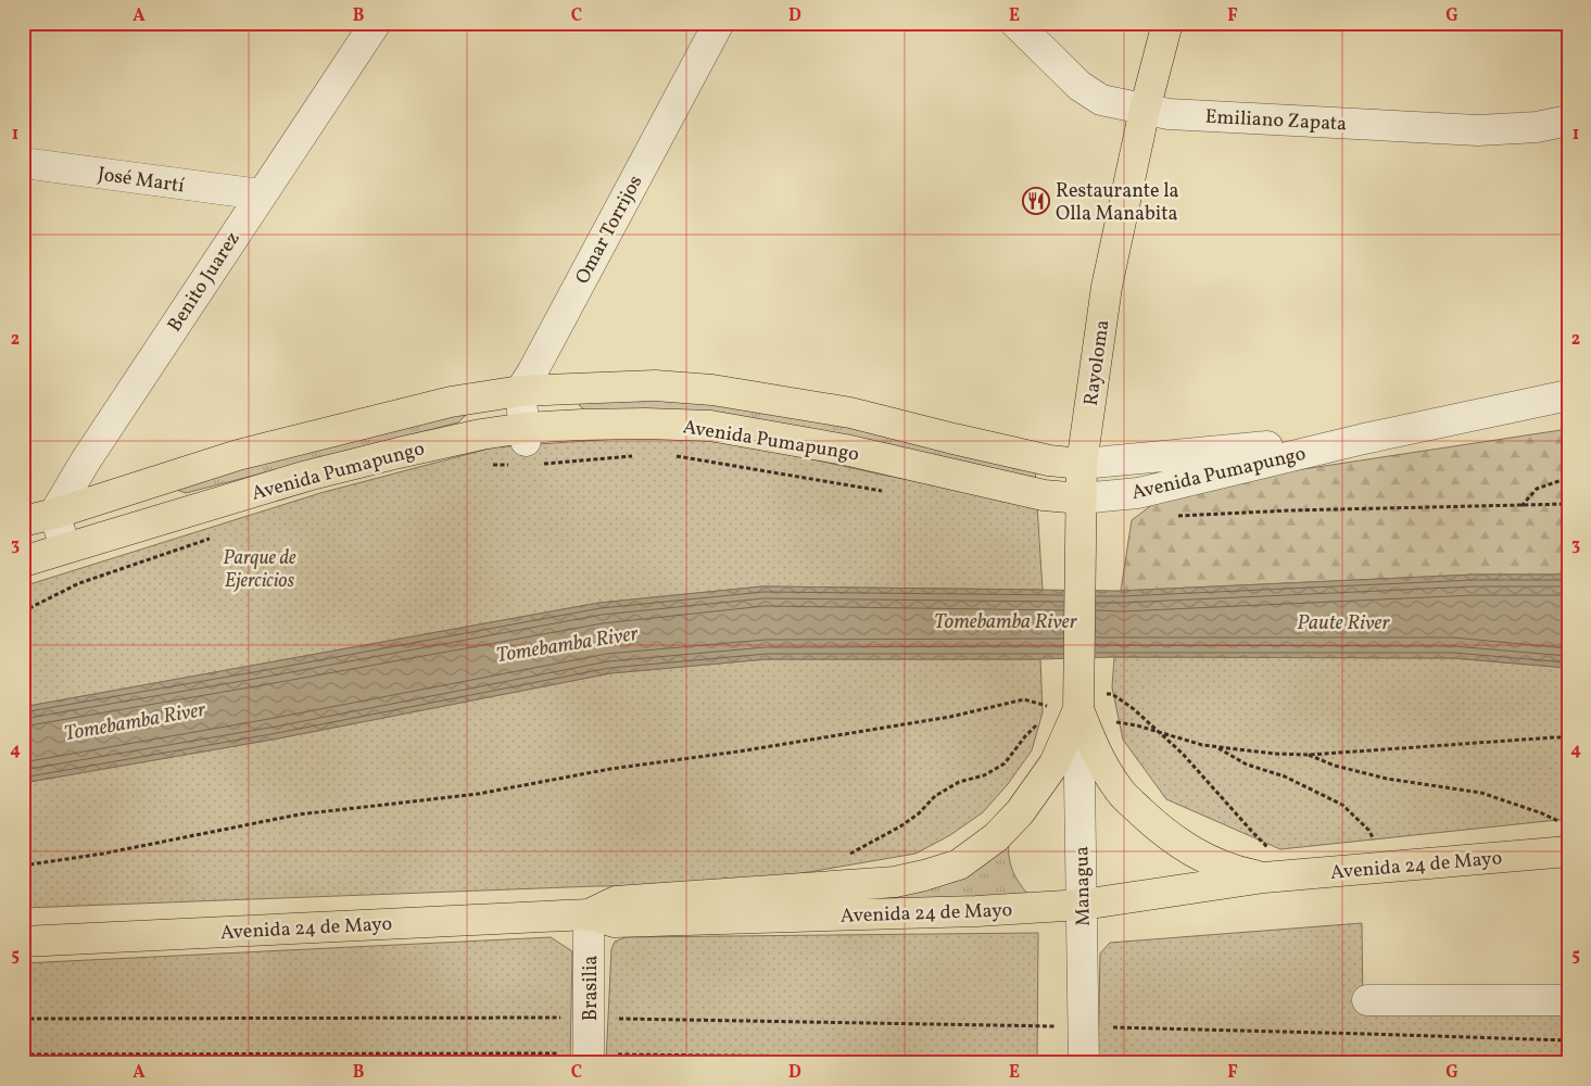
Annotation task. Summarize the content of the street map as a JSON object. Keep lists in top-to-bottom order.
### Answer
{
  "streets": {
    "main road": ["Rayoloma", "Avenida Pumapungo", "Avenida 24 de Mayo"],
    "street": [
      "Emiliano Zapata",
      "José Martí",
      "Omar Torrijos",
      "Benito Juarez",
      "Managua",
      "Brasilia"
    ]
  },
  "crossings": [
    ["Emiliano Zapata", "Rayoloma"],
    ["José Martí", "Benito Juarez"],
    ["Omar Torrijos", "Avenida Pumapungo"],
    ["Benito Juarez", "Avenida Pumapungo"],
    ["Rayoloma", "Avenida Pumapungo"],
    ["Rayoloma", "Avenida 24 de Mayo"],
    ["Rayoloma", "Managua"],
    ["Avenida 24 de Mayo", "Managua"],
    ["Avenida 24 de Mayo", "Brasilia"]
  ],
  "water": ["Tomebamba River", "Paute River"],
  "parks": ["Parque de Ejercicios"],
  "places": {
    "restaurant": ["Restaurante la Olla Manabita"]
  },
  "grid": {
    "columns": [
      "A",
      "B",
      "C",
      "D",
      "E",
      "F",
      "G"
    ],
    "rows": [
      "1",
      "2",
      "3",
      "4",
      "5"
    ]
  }
}
